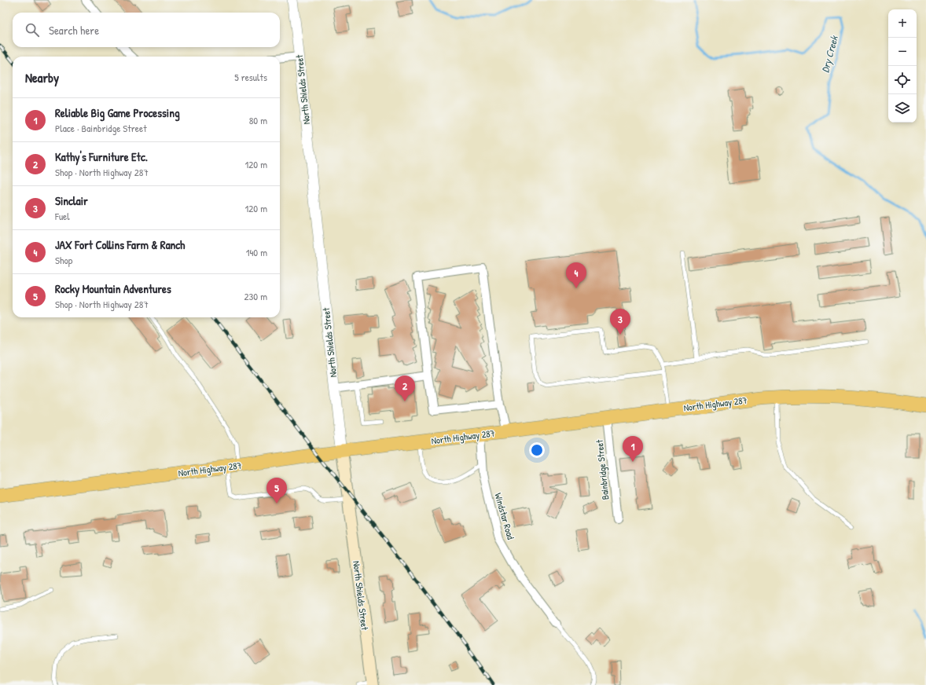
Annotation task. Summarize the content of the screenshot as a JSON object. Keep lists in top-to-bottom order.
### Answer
{
  "streets": {
    "highway": ["North Highway 287"],
    "main road": ["North Shields Street"],
    "street": ["Bainbridge Street", "Windstar Road"]
  },
  "crossings": [
    ["North Shields Street", "North Highway 287"],
    ["North Highway 287", "Bainbridge Street"],
    ["North Highway 287", "Windstar Road"]
  ],
  "water": ["Dry Creek"],
  "page": {
    "map_buttons": ["+", "−"],
    "search": "Search here",
    "heading": ["Nearby", "5 results"],
    "list": [
      {
        "mark": "1",
        "name": "Reliable Big Game Processing",
        "note": "Place · Bainbridge Street",
        "value": "80 m"
      },
      {
        "mark": "2",
        "name": "Kathy's Furniture Etc.",
        "note": "Shop · North Highway 287",
        "value": "120 m"
      },
      {
        "mark": "3",
        "name": "Sinclair",
        "note": "Fuel",
        "value": "120 m"
      },
      {
        "mark": "4",
        "name": "JAX Fort Collins Farm & Ranch",
        "note": "Shop",
        "value": "140 m"
      },
      {
        "mark": "5",
        "name": "Rocky Mountain Adventures",
        "note": "Shop · North Highway 287",
        "value": "230 m"
      }
    ],
    "pins": [
      "4",
      "3",
      "2",
      "1",
      "5"
    ]
  }
}
